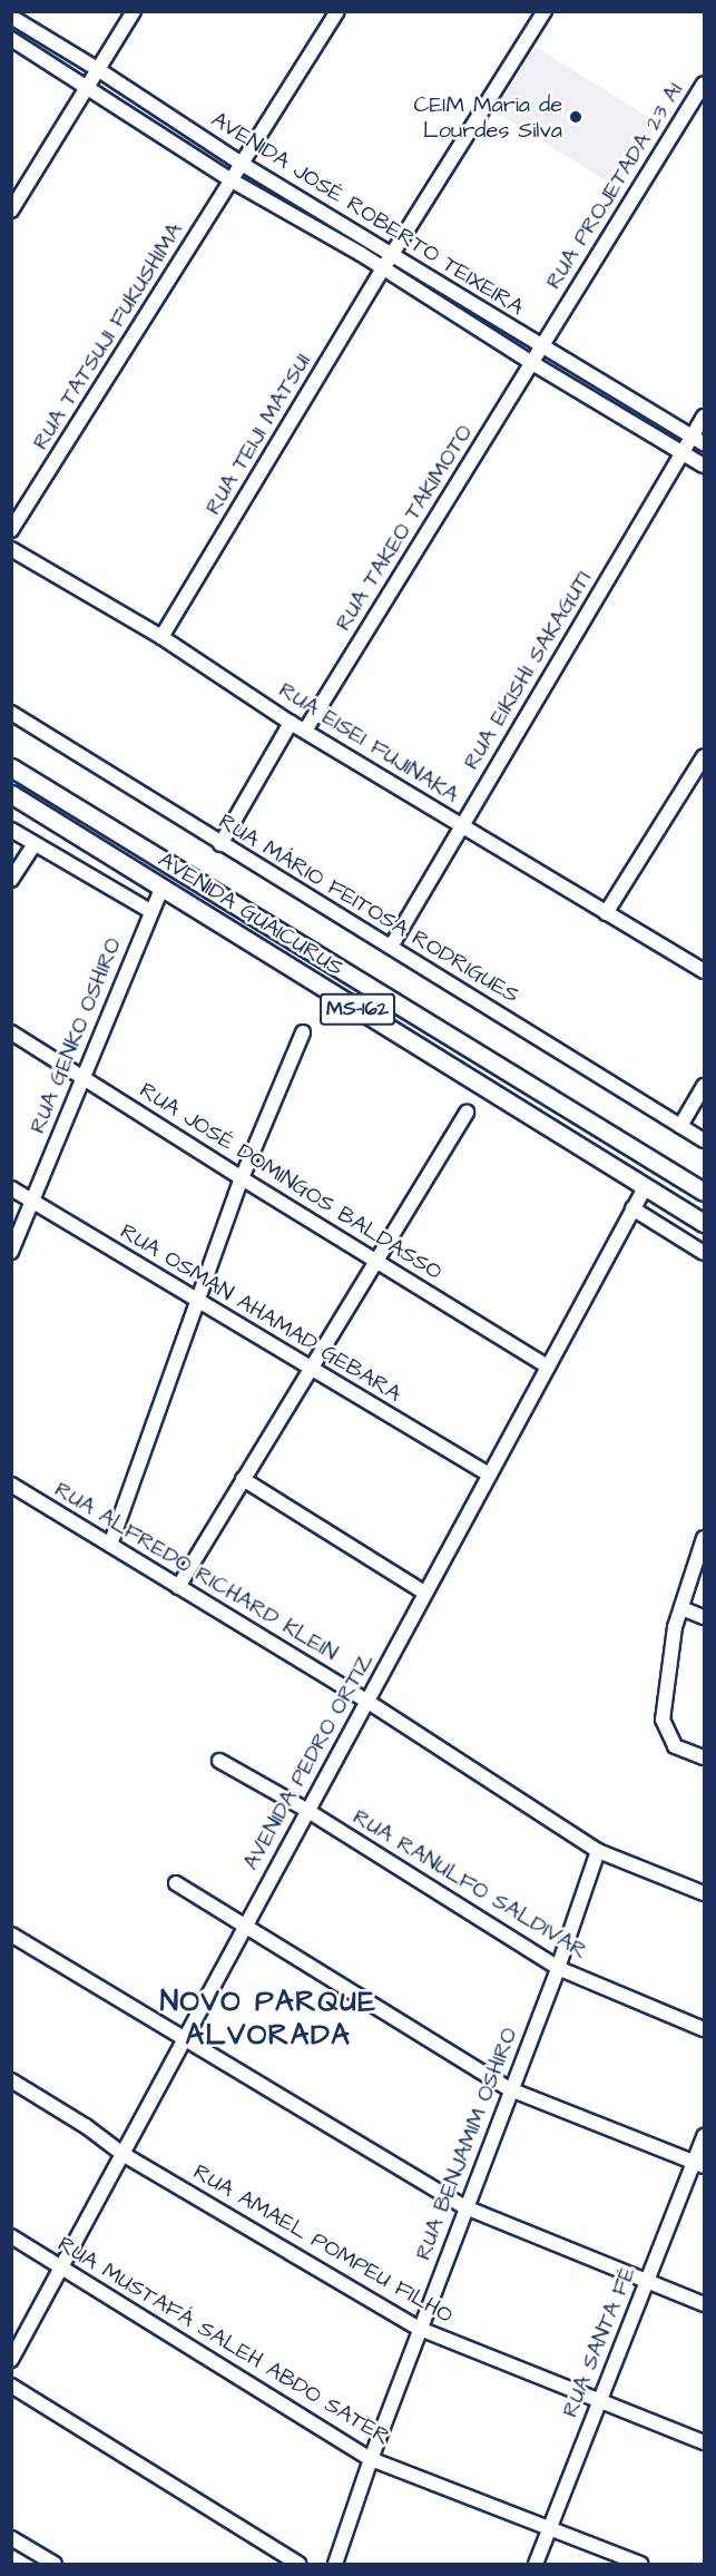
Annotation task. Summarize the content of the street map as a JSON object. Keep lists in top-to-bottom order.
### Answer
{
  "streets": {
    "main road": ["AVENIDA GUAICURUS", "MS-162"],
    "street": [
      "RUA PROJETADA 23 AI",
      "AVENIDA JOSÉ ROBERTO TEIXEIRA",
      "RUA TATSUJI FUKUSHIMA",
      "RUA TEIJI MATSUI",
      "RUA TAKEO TAKIMOTO",
      "RUA EIKISHI SAKAGUTI",
      "RUA EISEI FUJINAKA",
      "RUA MÁRIO FEITOSA RODRIGUES",
      "RUA GENKO OSHIRO",
      "RUA JOSÉ DOMINGOS BALDASSO",
      "RUA OSMAN AHAMAD GEBARA",
      "RUA ALFREDO RICHARD KLEIN",
      "AVENIDA PEDRO ORTIZ",
      "RUA RANULFO SALDIVAR",
      "RUA BENJAMIM OSHIRO",
      "RUA AMAEL POMPEU FILHO",
      "RUA MUSTAFÁ SALEH ABDO SATER",
      "RUA SANTA FÉ"
    ]
  },
  "crossings": [
    ["RUA PROJETADA 23 AI", "AVENIDA JOSÉ ROBERTO TEIXEIRA"],
    ["RUA PROJETADA 23 AI", "RUA TAKEO TAKIMOTO"],
    ["AVENIDA JOSÉ ROBERTO TEIXEIRA", "RUA TATSUJI FUKUSHIMA"],
    ["AVENIDA JOSÉ ROBERTO TEIXEIRA", "RUA TEIJI MATSUI"],
    ["AVENIDA JOSÉ ROBERTO TEIXEIRA", "RUA TAKEO TAKIMOTO"],
    ["AVENIDA JOSÉ ROBERTO TEIXEIRA", "RUA EIKISHI SAKAGUTI"],
    ["RUA TEIJI MATSUI", "RUA EISEI FUJINAKA"],
    ["RUA TAKEO TAKIMOTO", "RUA EISEI FUJINAKA"],
    ["RUA EIKISHI SAKAGUTI", "RUA EISEI FUJINAKA"],
    ["RUA EIKISHI SAKAGUTI", "RUA MÁRIO FEITOSA RODRIGUES"],
    ["AVENIDA GUAICURUS", "RUA GENKO OSHIRO"],
    ["AVENIDA GUAICURUS", "AVENIDA PEDRO ORTIZ"],
    ["RUA GENKO OSHIRO", "RUA JOSÉ DOMINGOS BALDASSO"],
    ["RUA GENKO OSHIRO", "RUA OSMAN AHAMAD GEBARA"],
    ["RUA JOSÉ DOMINGOS BALDASSO", "AVENIDA PEDRO ORTIZ"],
    ["RUA OSMAN AHAMAD GEBARA", "AVENIDA PEDRO ORTIZ"],
    ["RUA ALFREDO RICHARD KLEIN", "AVENIDA PEDRO ORTIZ"],
    ["RUA ALFREDO RICHARD KLEIN", "RUA BENJAMIM OSHIRO"],
    ["AVENIDA PEDRO ORTIZ", "RUA RANULFO SALDIVAR"],
    ["AVENIDA PEDRO ORTIZ", "RUA AMAEL POMPEU FILHO"],
    ["AVENIDA PEDRO ORTIZ", "RUA MUSTAFÁ SALEH ABDO SATER"],
    ["RUA RANULFO SALDIVAR", "RUA BENJAMIM OSHIRO"],
    ["RUA BENJAMIM OSHIRO", "RUA AMAEL POMPEU FILHO"],
    ["RUA BENJAMIM OSHIRO", "RUA MUSTAFÁ SALEH ABDO SATER"],
    ["RUA AMAEL POMPEU FILHO", "RUA SANTA FÉ"],
    ["RUA MUSTAFÁ SALEH ABDO SATER", "RUA SANTA FÉ"]
  ],
  "districts": ["NOVO PARQUE ALVORADA"],
  "places": ["CEIM Maria de Lourdes Silva"]
}
